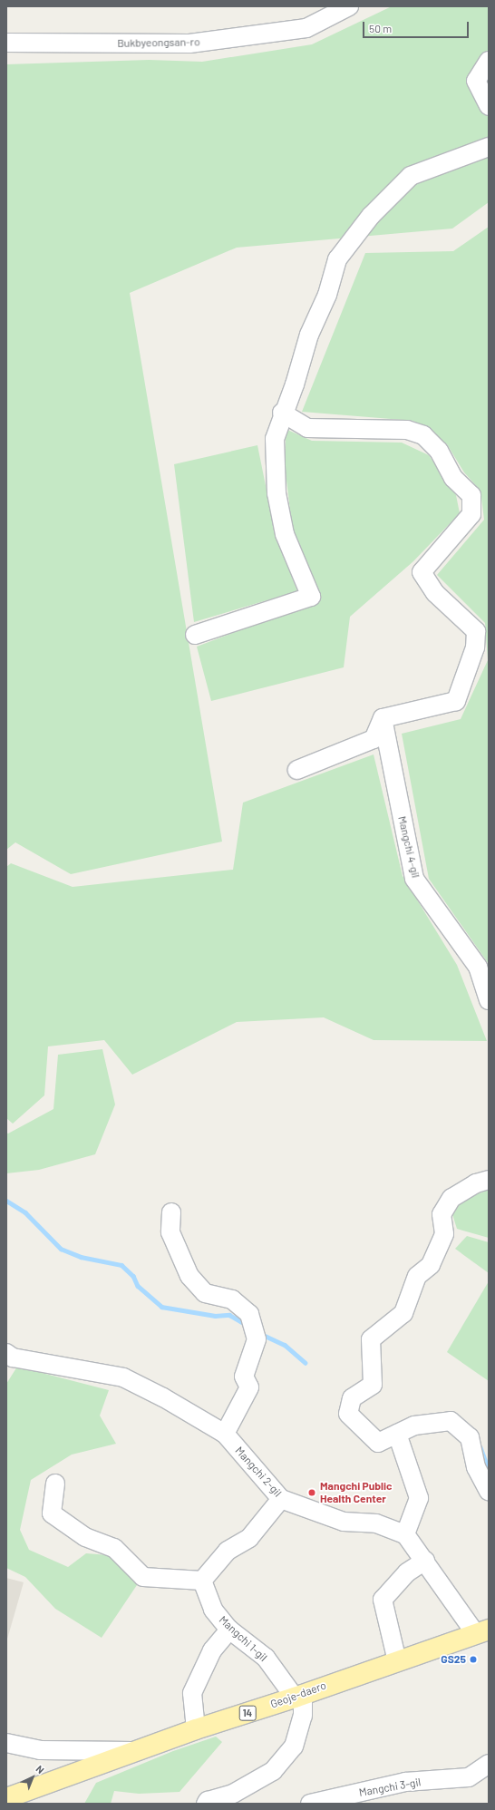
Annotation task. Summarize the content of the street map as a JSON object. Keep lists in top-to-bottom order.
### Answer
{
  "streets": {
    "main road": ["Geoje-daero", "14"],
    "street": [
      "Bukbyeongsan-ro",
      "Mangchi 4-gil",
      "Mangchi 2-gil",
      "Mangchi 1-gil",
      "Mangchi 3-gil"
    ]
  },
  "crossings": [
    ["Mangchi 1-gil", "Geoje-daero"]
  ],
  "places": ["Mangchi Public Health Center", "GS25"],
  "scale_bar": "50 m",
  "north": "top right"
}
